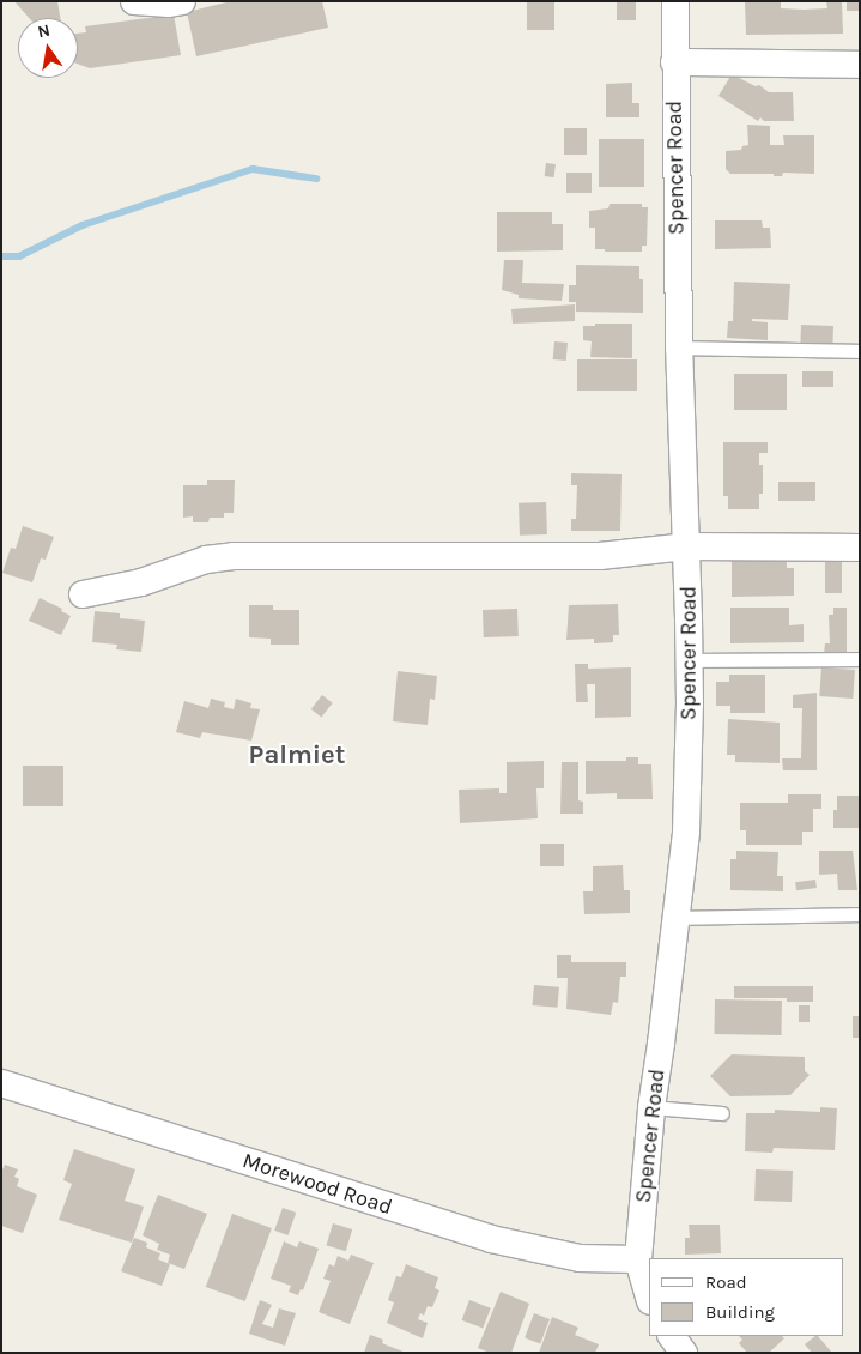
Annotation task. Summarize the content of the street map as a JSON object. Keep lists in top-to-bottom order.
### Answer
{
  "streets": {
    "street": ["Spencer Road", "Morewood Road"]
  },
  "crossings": [
    ["Spencer Road", "Morewood Road"]
  ],
  "districts": ["Palmiet"],
  "legend": ["Road", "Building"],
  "north": "top"
}
